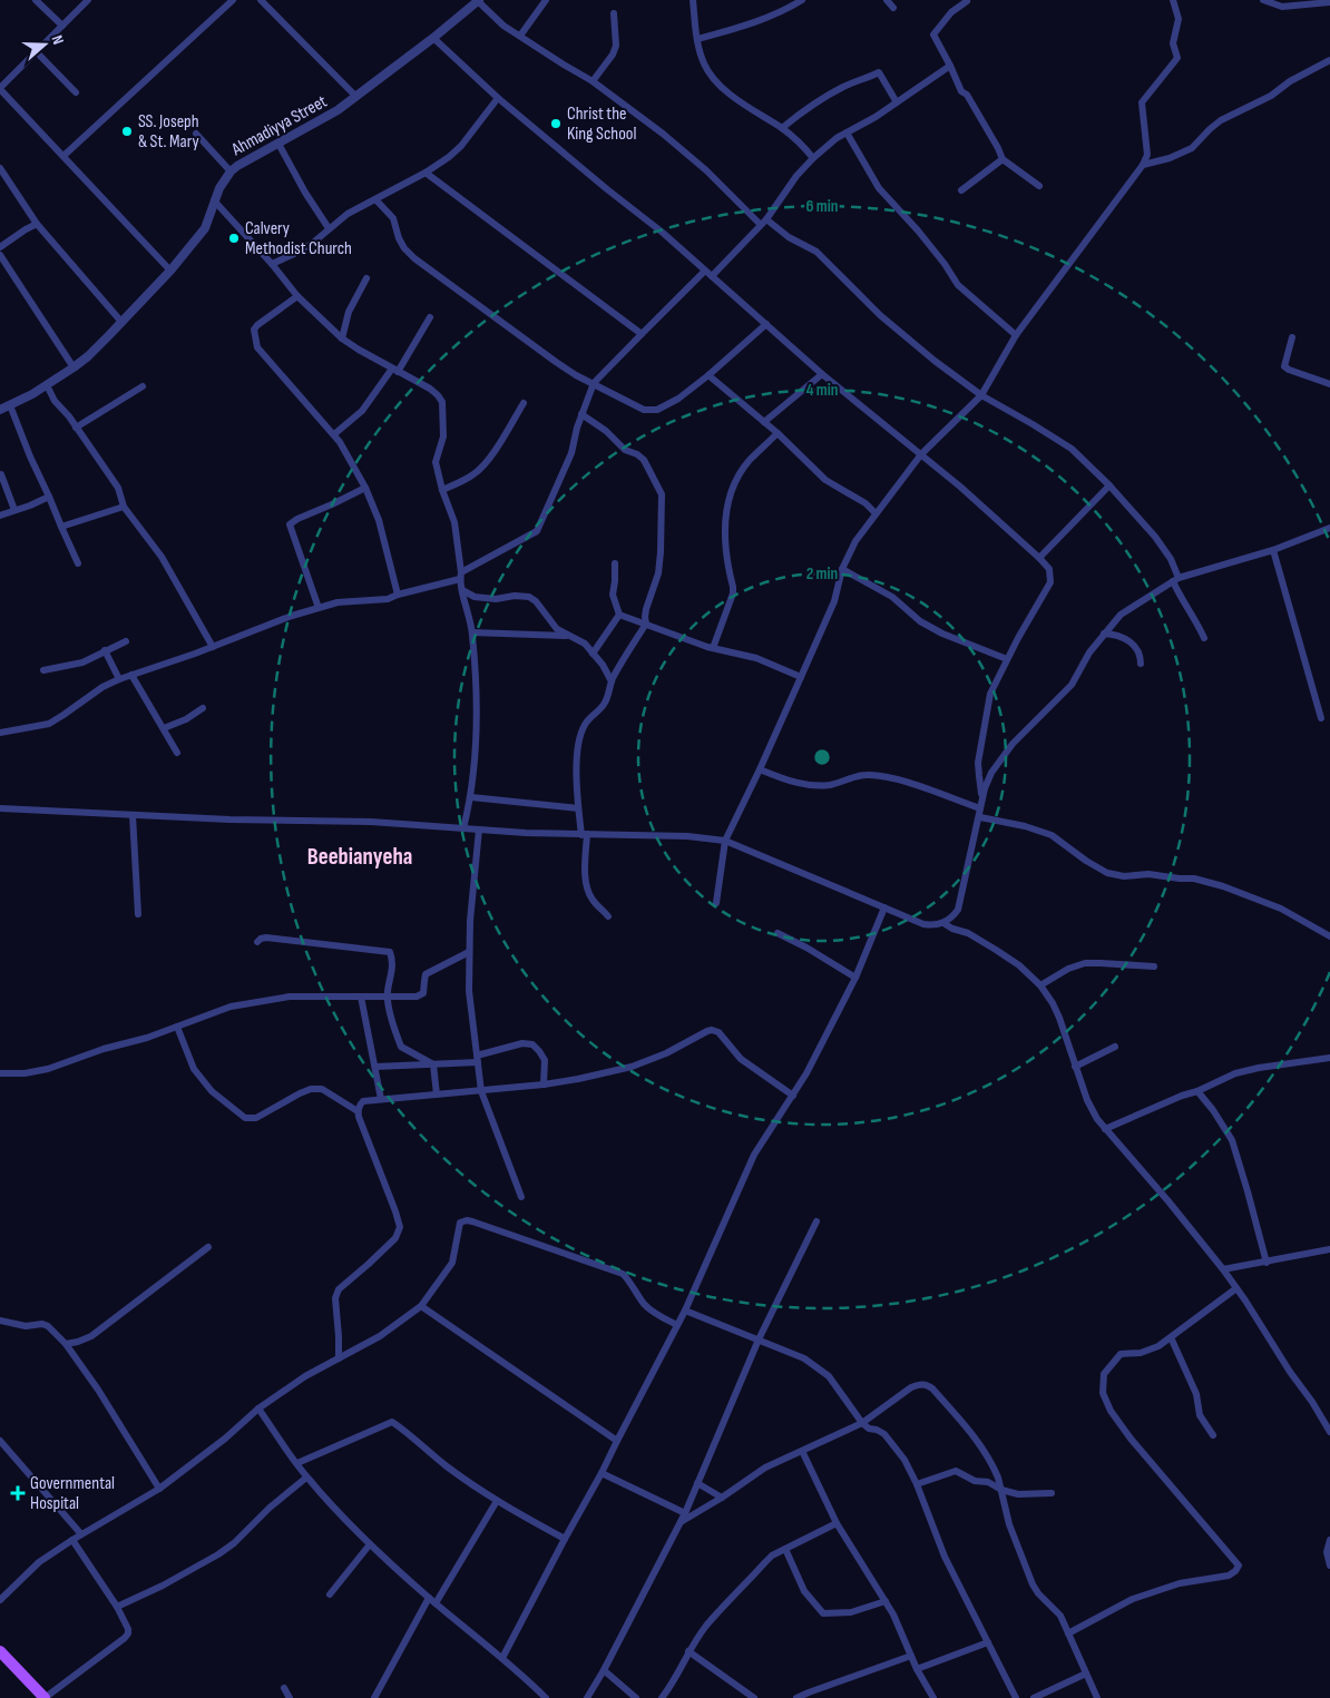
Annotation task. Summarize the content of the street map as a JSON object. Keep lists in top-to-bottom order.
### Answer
{
  "streets": {
    "street": ["Ahmadiyya Street"]
  },
  "districts": ["Beebianyeha"],
  "places": {
    "other": ["Christ the King School", "SS. Joseph & St. Mary", "Calvery Methodist Church"],
    "health": ["Governmental Hospital"]
  },
  "north": "right",
  "rings": ["6 min", "4 min", "2 min"]
}
